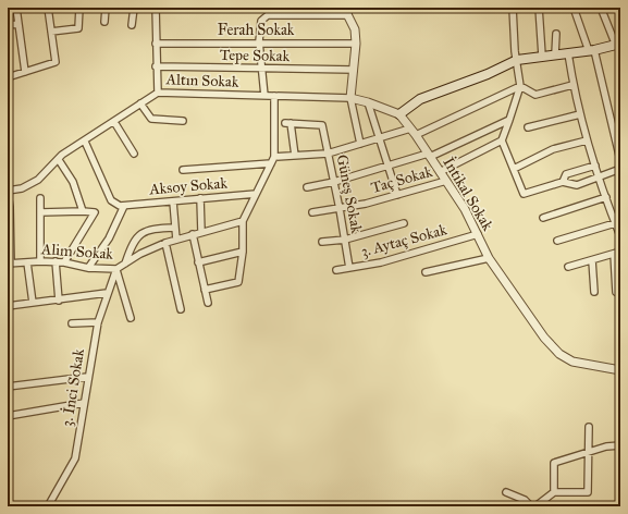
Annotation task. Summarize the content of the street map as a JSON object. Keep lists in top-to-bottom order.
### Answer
{
  "streets": {
    "street": [
      "Ferah Sokak",
      "Tepe Sokak",
      "Altın Sokak",
      "Taç Sokak",
      "Aksoy Sokak",
      "Güneş Sokak",
      "İntikal Sokak",
      "3. Aytaç Sokak",
      "Alim Sokak",
      "3. İnci Sokak"
    ]
  },
  "crossings": [
    ["Taç Sokak", "Güneş Sokak"],
    ["Taç Sokak", "İntikal Sokak"],
    ["Güneş Sokak", "3. Aytaç Sokak"],
    ["İntikal Sokak", "3. Aytaç Sokak"],
    ["Alim Sokak", "3. İnci Sokak"]
  ]
}
